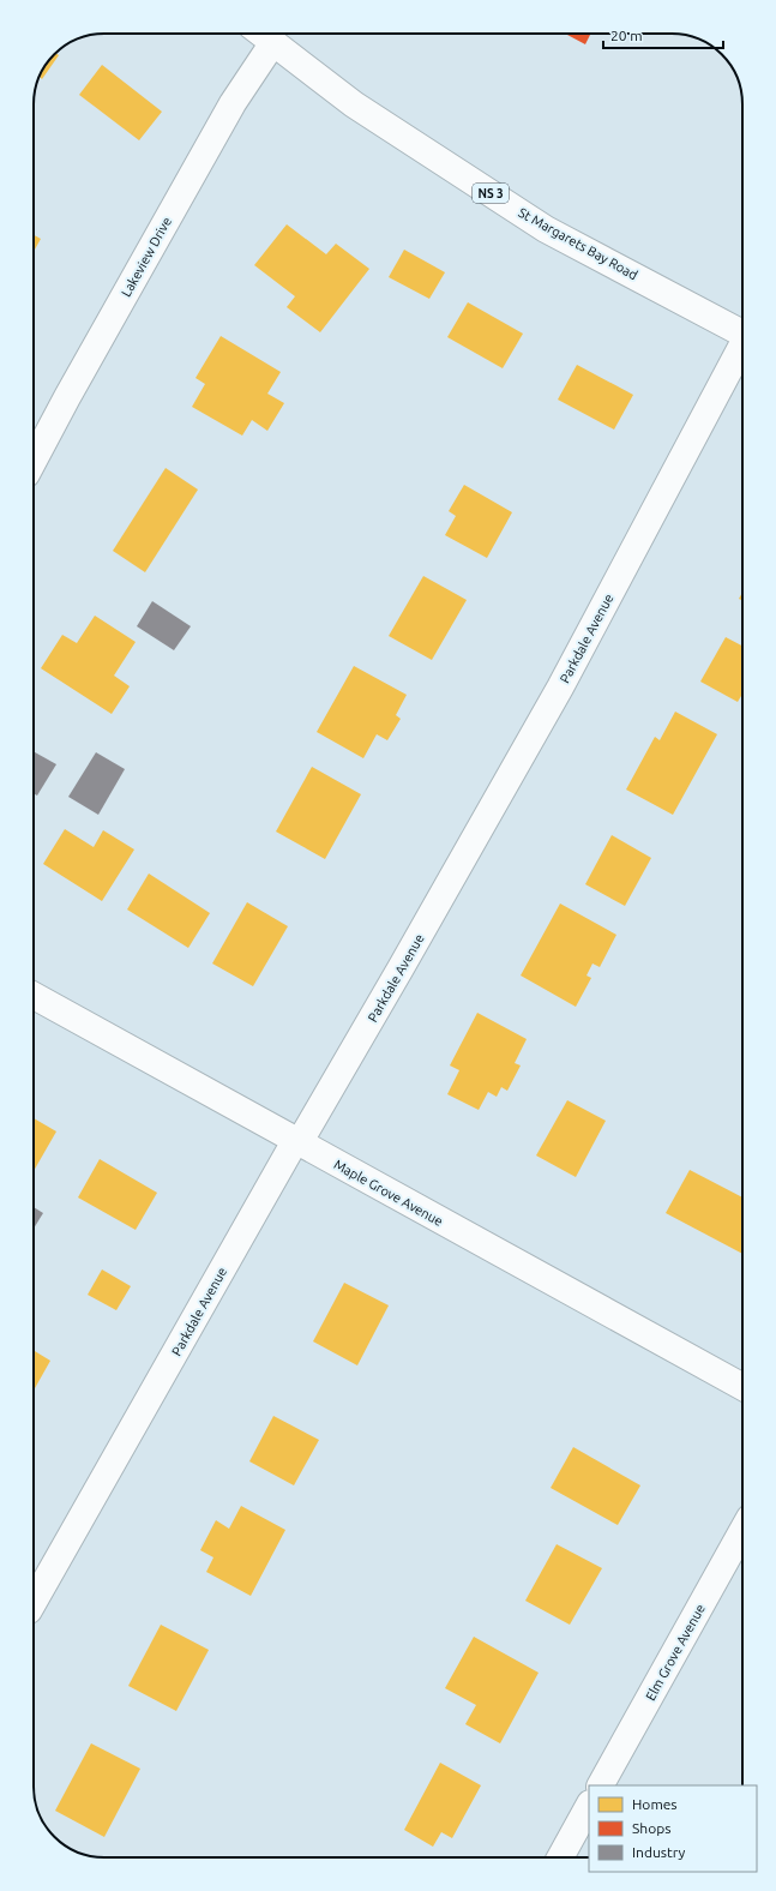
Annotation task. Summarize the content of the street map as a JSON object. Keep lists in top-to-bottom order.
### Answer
{
  "streets": {
    "street": [
      "NS 3",
      "St Margarets Bay Road",
      "Lakeview Drive",
      "Parkdale Avenue",
      "Maple Grove Avenue",
      "Elm Grove Avenue"
    ]
  },
  "crossings": [
    ["St Margarets Bay Road", "Lakeview Drive"],
    ["Parkdale Avenue", "Maple Grove Avenue"]
  ],
  "legend": ["Homes", "Shops", "Industry"],
  "scale_bar": "20 m"
}
